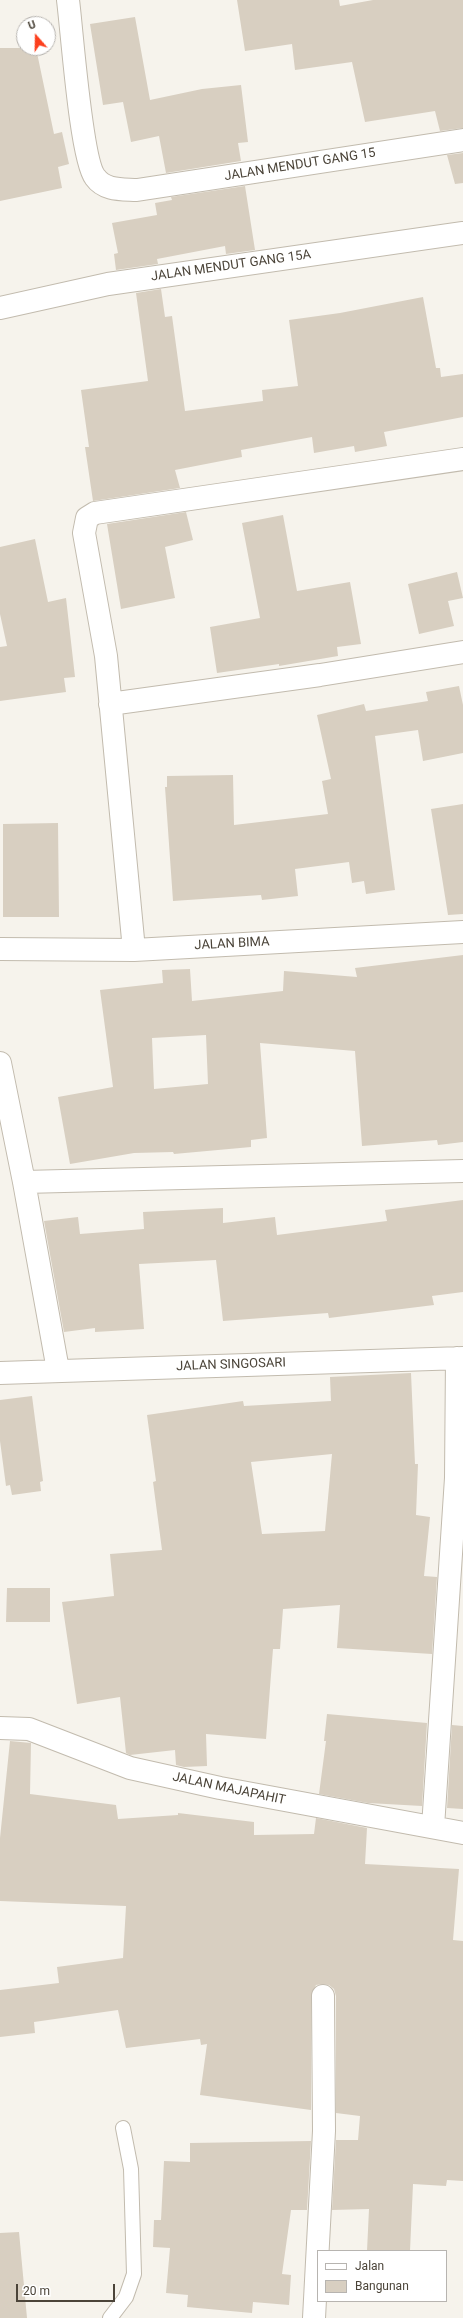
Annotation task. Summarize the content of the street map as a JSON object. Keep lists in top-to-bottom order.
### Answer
{
  "streets": {
    "street": [
      "JALAN MENDUT GANG 15",
      "JALAN MENDUT GANG 15A",
      "JALAN BIMA",
      "JALAN SINGOSARI",
      "JALAN MAJAPAHIT"
    ]
  },
  "legend": ["Jalan", "Bangunan"],
  "scale_bar": "20 m",
  "north": "top"
}
